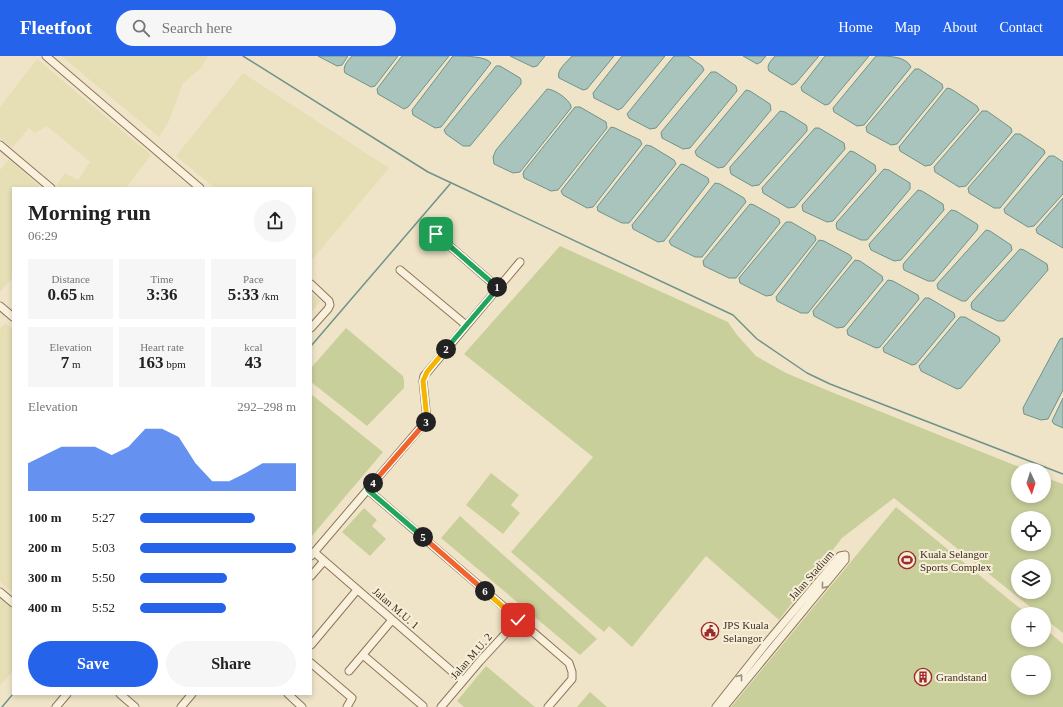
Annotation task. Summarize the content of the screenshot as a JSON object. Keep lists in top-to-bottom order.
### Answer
{
  "streets": {
    "street": ["Jalan Stadium", "Jalan M.U. 1", "Jalan M.U. 2"]
  },
  "crossings": [
    ["Jalan M.U. 1", "Jalan M.U. 2"]
  ],
  "places": {
    "sports": ["Kuala Selangor Sports Complex"],
    "public building": ["JPS Kuala Selangor"],
    "building": ["Grandstand"]
  },
  "north": "bottom",
  "page": {
    "header": "Fleetfoot",
    "search": "Search here",
    "nav": [
      "Home",
      "Map",
      "About",
      "Contact"
    ],
    "heading": ["Morning run", "06:29"],
    "stats": [
      ["Distance", "0.65 km"],
      ["Time", "3:36"],
      ["Pace", "5:33 /km"],
      ["Elevation", "7 m"],
      ["Heart rate", "163 bpm"],
      ["kcal", "43"]
    ],
    "pins": [
      "1",
      "2",
      "3",
      "4",
      "5",
      "6"
    ],
    "chart": ["Elevation", "292–298 m"],
    "map_buttons": ["+", "−"],
    "list": [
      {
        "name": "100 m",
        "note": "5:27"
      },
      {
        "name": "200 m",
        "note": "5:03"
      },
      {
        "name": "300 m",
        "note": "5:50"
      },
      {
        "name": "400 m",
        "note": "5:52"
      }
    ],
    "buttons": ["Save", "Share"]
  }
}
